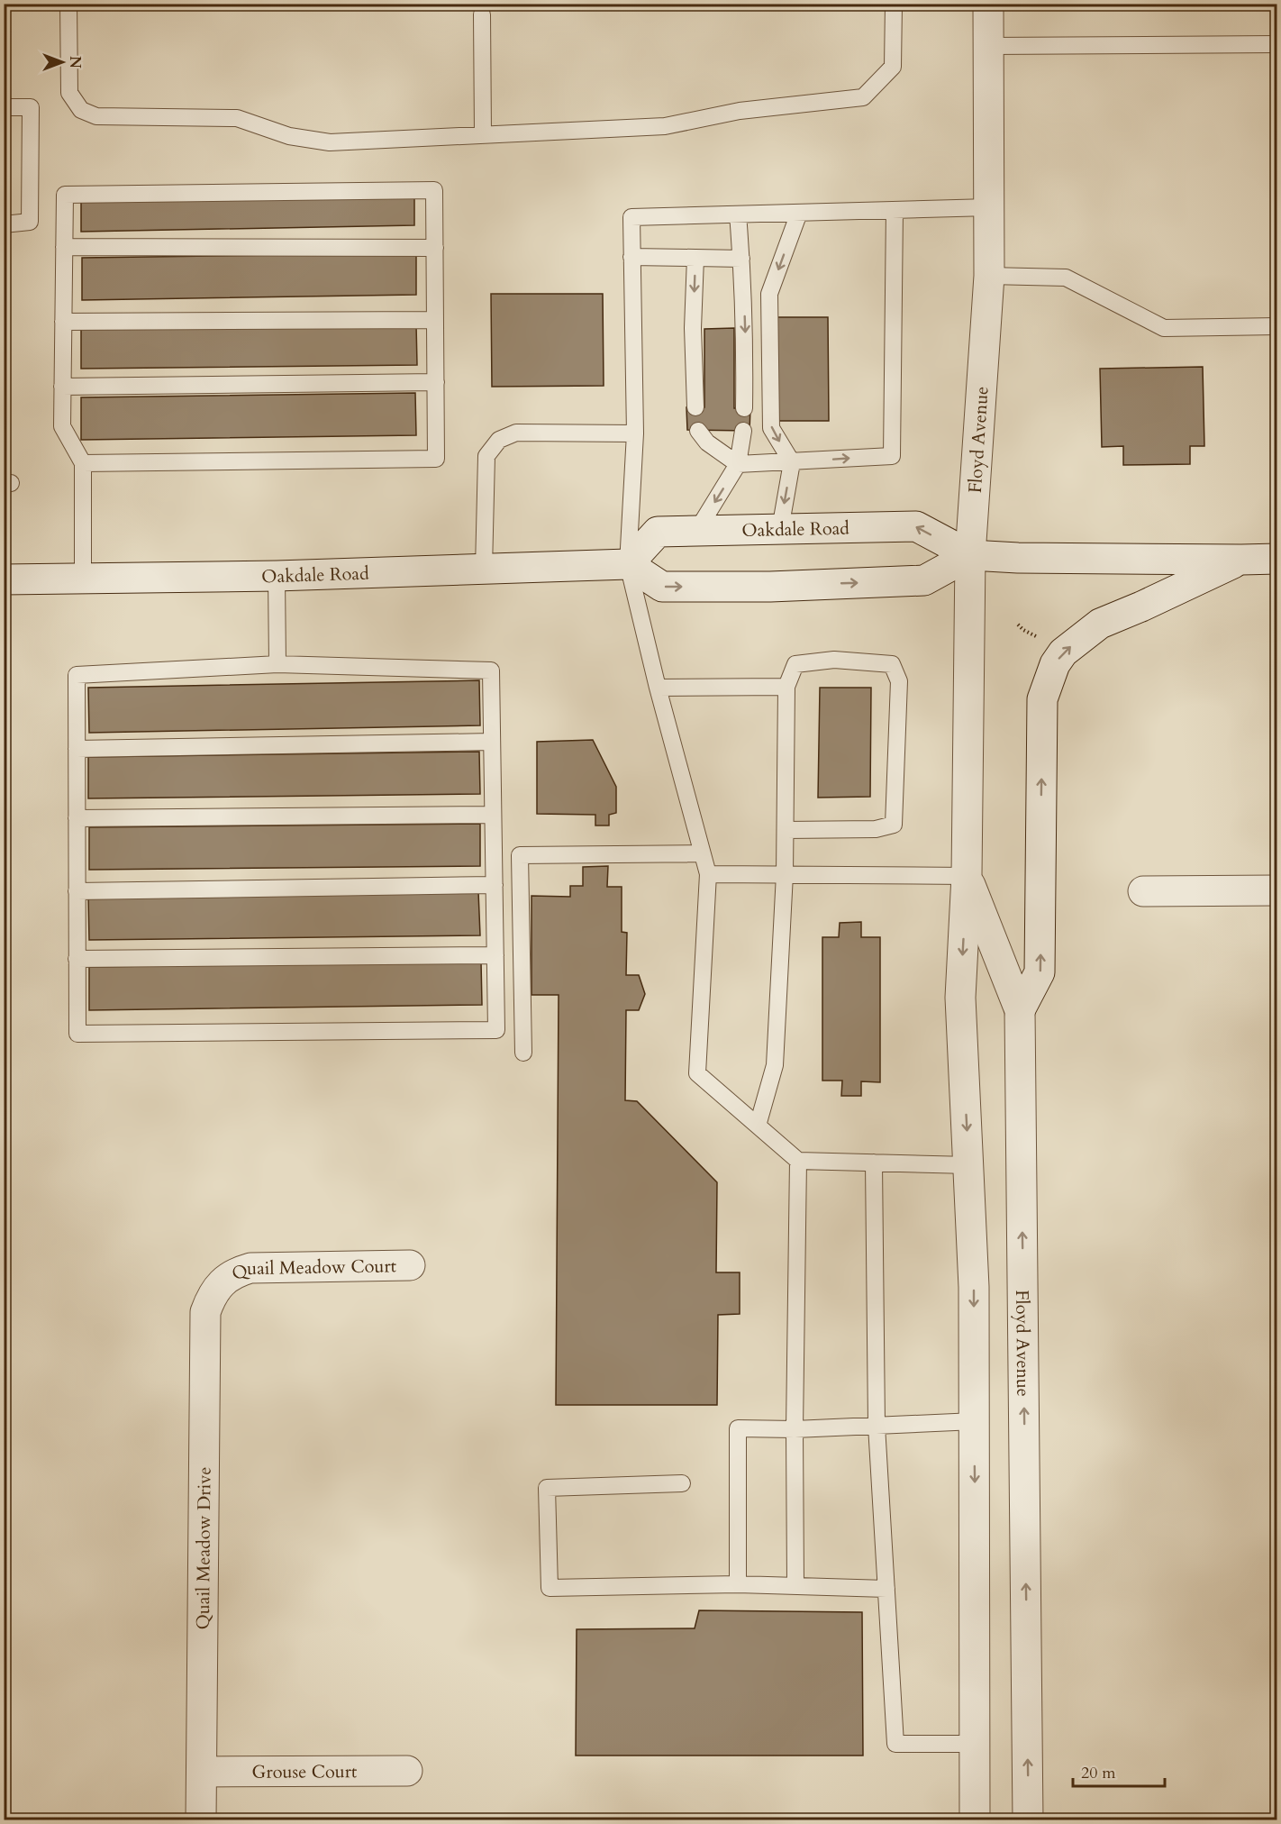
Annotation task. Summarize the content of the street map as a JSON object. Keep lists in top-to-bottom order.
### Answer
{
  "streets": {
    "street": [
      "Floyd Avenue",
      "Oakdale Road",
      "Quail Meadow Court",
      "Quail Meadow Drive",
      "Grouse Court"
    ]
  },
  "crossings": [
    ["Floyd Avenue", "Oakdale Road"],
    ["Quail Meadow Court", "Quail Meadow Drive"],
    ["Quail Meadow Drive", "Grouse Court"]
  ],
  "scale_bar": "20 m",
  "north": "right"
}
